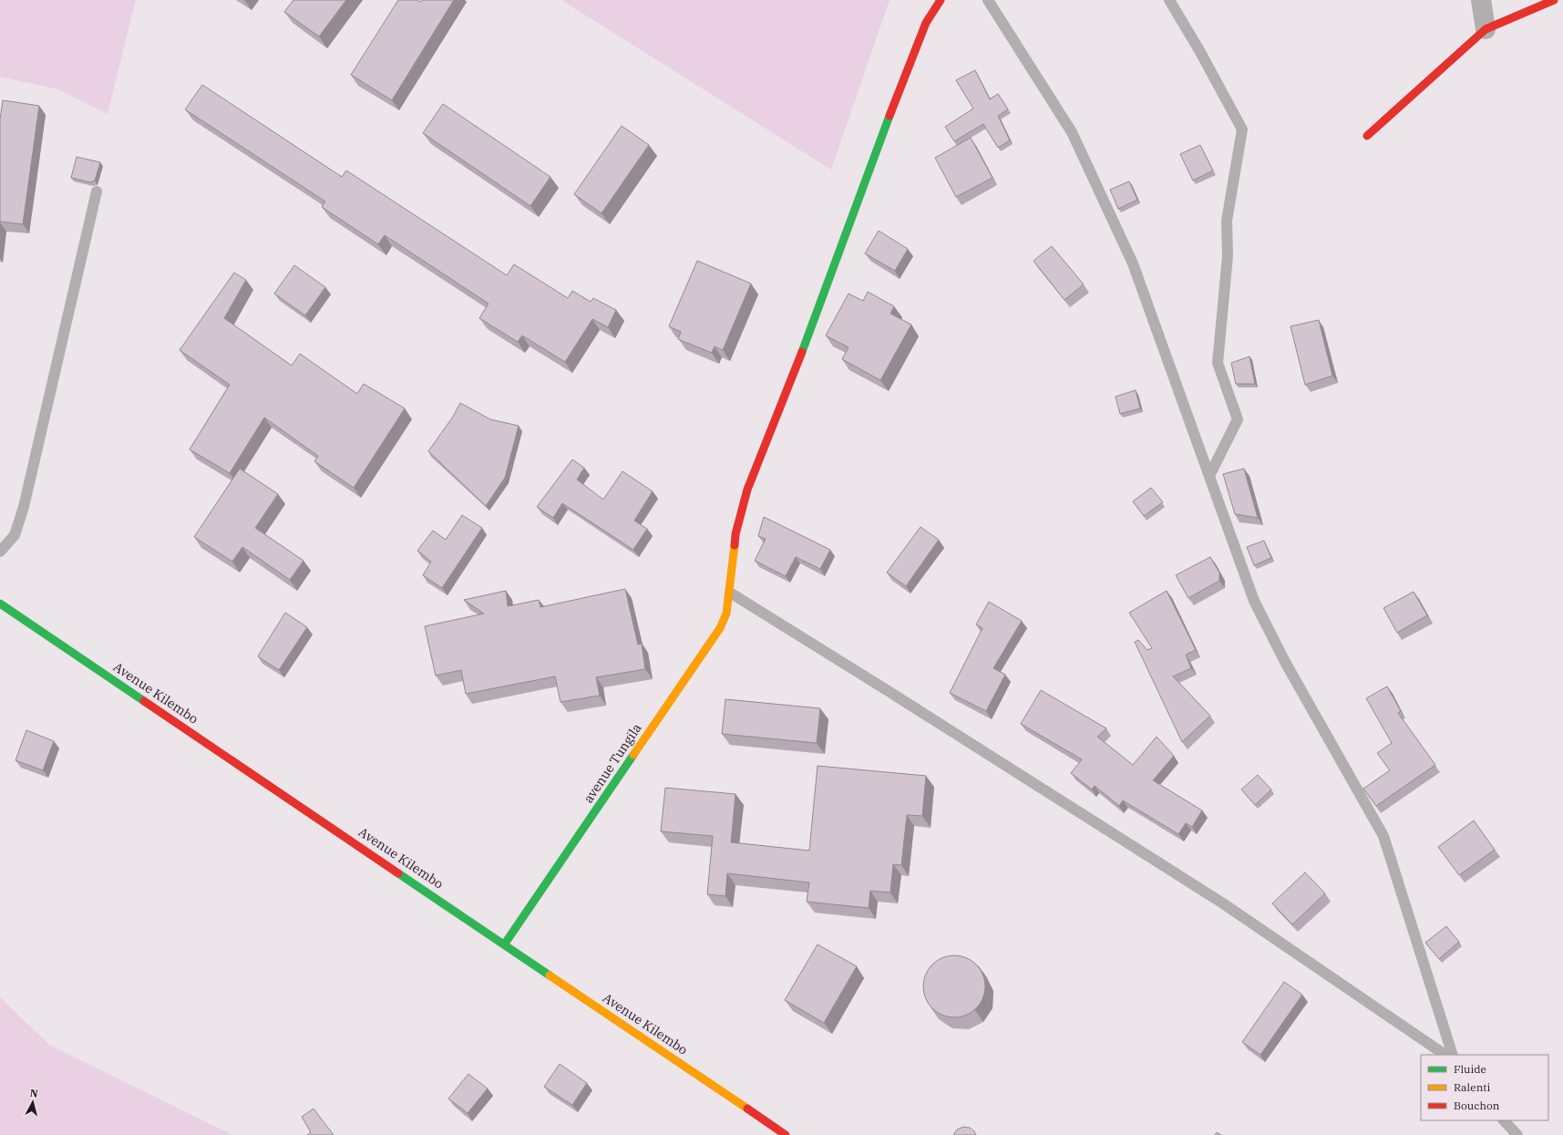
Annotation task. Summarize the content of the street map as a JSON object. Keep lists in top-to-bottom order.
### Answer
{
  "streets": {
    "street": ["Avenue Kilembo", "avenue Tungila"]
  },
  "crossings": [
    ["Avenue Kilembo", "avenue Tungila"]
  ],
  "legend": ["Fluide", "Ralenti", "Bouchon"],
  "north": "top"
}
